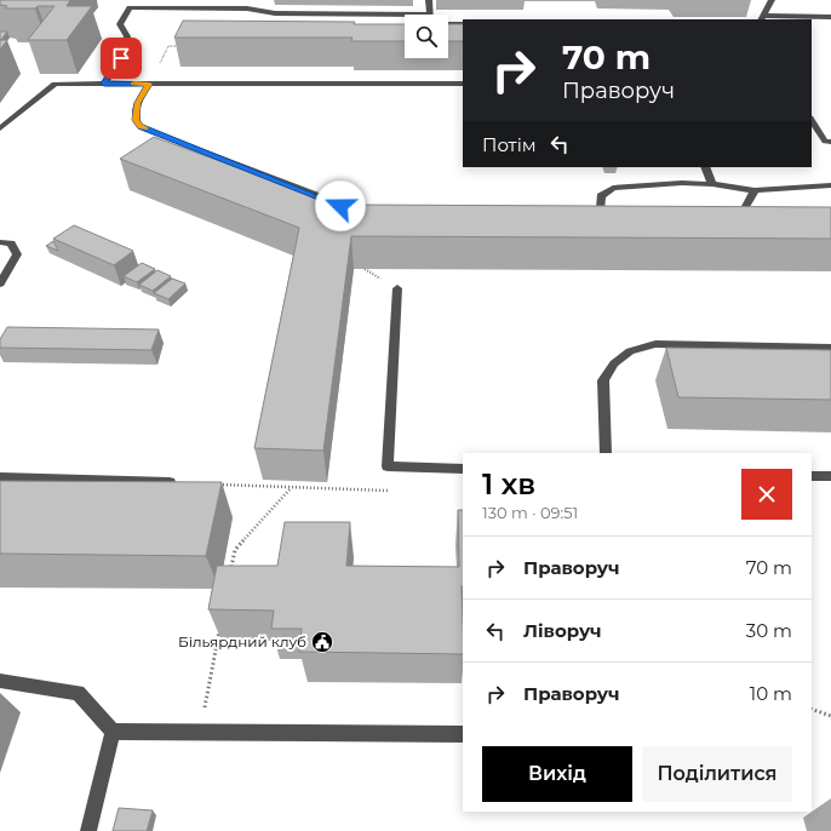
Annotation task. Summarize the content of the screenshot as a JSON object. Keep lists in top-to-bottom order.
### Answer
{
  "places": {
    "public building": ["Більярдний клуб"]
  },
  "page": {
    "turn": ["70 m", "Праворуч"],
    "then": "Потім",
    "heading": ["1 хв", "130 m · 09:51"],
    "list": [
      {
        "name": "Праворуч",
        "value": "70 m"
      },
      {
        "name": "Ліворуч",
        "value": "30 m"
      },
      {
        "name": "Праворуч",
        "value": "10 m"
      }
    ],
    "buttons": ["Вихід", "Поділитися"]
  }
}
